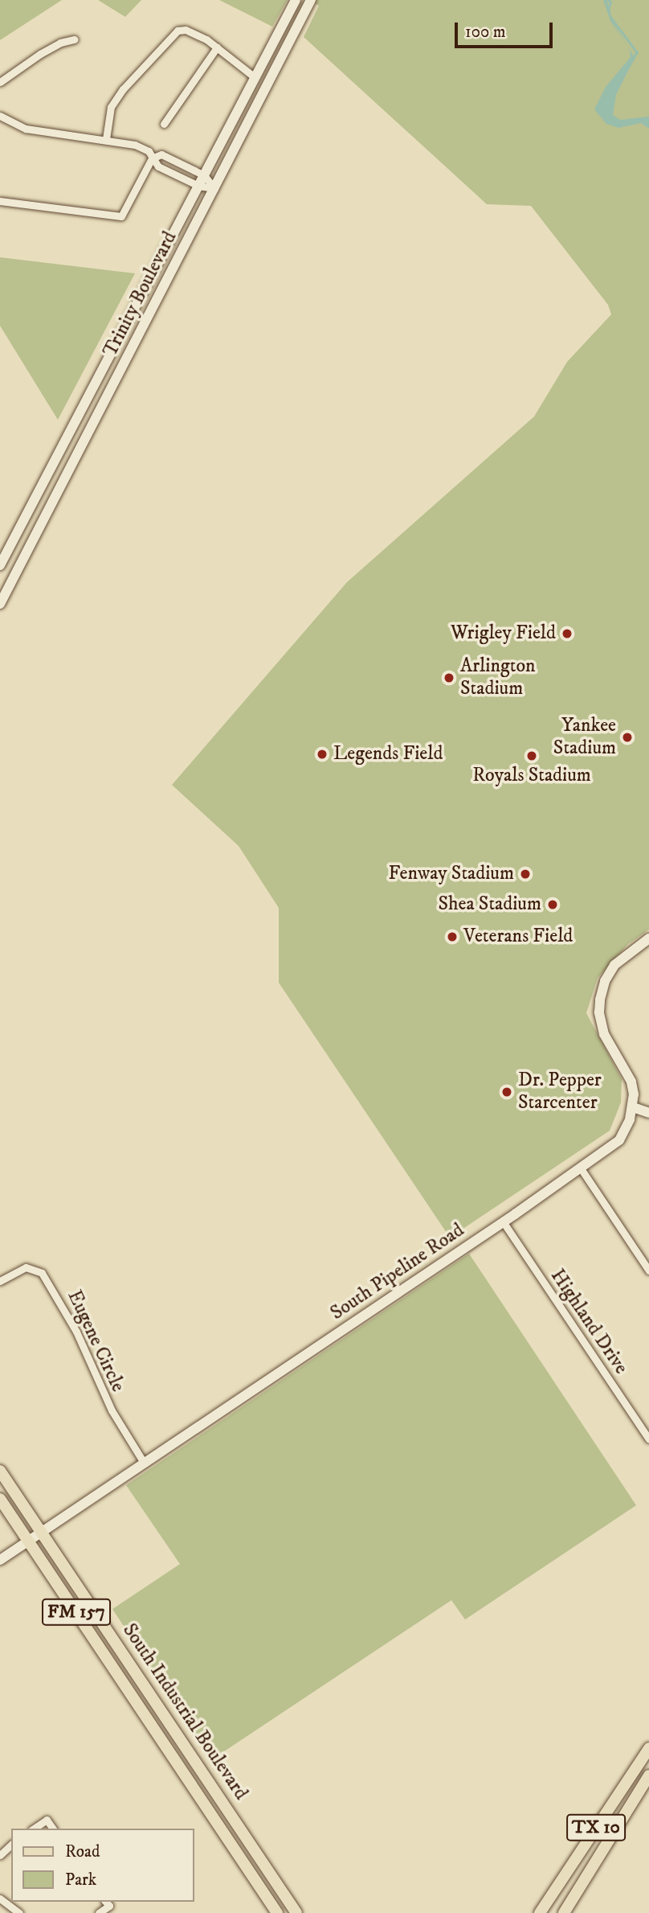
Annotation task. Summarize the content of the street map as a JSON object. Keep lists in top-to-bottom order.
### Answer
{
  "streets": {
    "main road": [
      "Trinity Boulevard",
      "South Pipeline Road",
      "FM 157",
      "South Industrial Boulevard",
      "TX 10"
    ],
    "street": ["Highland Drive", "Eugene Circle"]
  },
  "crossings": [
    ["South Pipeline Road", "Highland Drive"],
    ["South Pipeline Road", "Eugene Circle"],
    ["South Pipeline Road", "FM 157"],
    ["South Pipeline Road", "South Industrial Boulevard"],
    ["FM 157", "South Industrial Boulevard"]
  ],
  "places": [
    "Wrigley Field",
    "Arlington Stadium",
    "Yankee Stadium",
    "Legends Field",
    "Royals Stadium",
    "Fenway Stadium",
    "Shea Stadium",
    "Veterans Field",
    "Dr. Pepper Starcenter"
  ],
  "legend": ["Road", "Park"],
  "scale_bar": "100 m"
}
